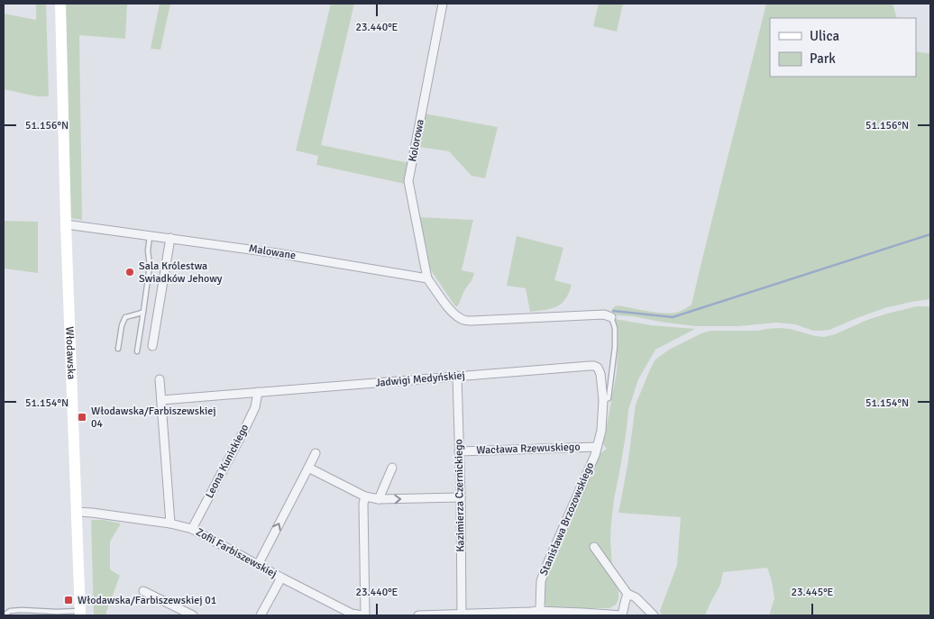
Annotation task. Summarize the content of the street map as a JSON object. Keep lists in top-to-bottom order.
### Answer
{
  "streets": {
    "main road": ["Włodawska"],
    "street": [
      "Kolorowa",
      "Malowane",
      "Jadwigi Medyńskiej",
      "Wacława Rzewuskiego",
      "Leona Kunickiego",
      "Kazimierza Czernickiego",
      "Stanisława Brzozowskiego",
      "Zofii Farbiszewskiej"
    ]
  },
  "crossings": [
    ["Kolorowa", "Malowane"],
    ["Malowane", "Włodawska"],
    ["Włodawska", "Zofii Farbiszewskiej"],
    ["Jadwigi Medyńskiej", "Wacława Rzewuskiego"],
    ["Jadwigi Medyńskiej", "Leona Kunickiego"],
    ["Jadwigi Medyńskiej", "Kazimierza Czernickiego"],
    ["Jadwigi Medyńskiej", "Stanisława Brzozowskiego"],
    ["Wacława Rzewuskiego", "Kazimierza Czernickiego"],
    ["Wacława Rzewuskiego", "Stanisława Brzozowskiego"],
    ["Leona Kunickiego", "Zofii Farbiszewskiej"]
  ],
  "places": {
    "other": ["Sala Królestwa Swiadków Jehowy"],
    "transit": ["Włodawska/Farbiszewskiej 04", "Włodawska/Farbiszewskiej 01"]
  },
  "legend": ["Ulica", "Park"],
  "coordinates": [
    "23.440°E",
    "51.156°N",
    "51.154°N",
    "23.445°E"
  ]
}
